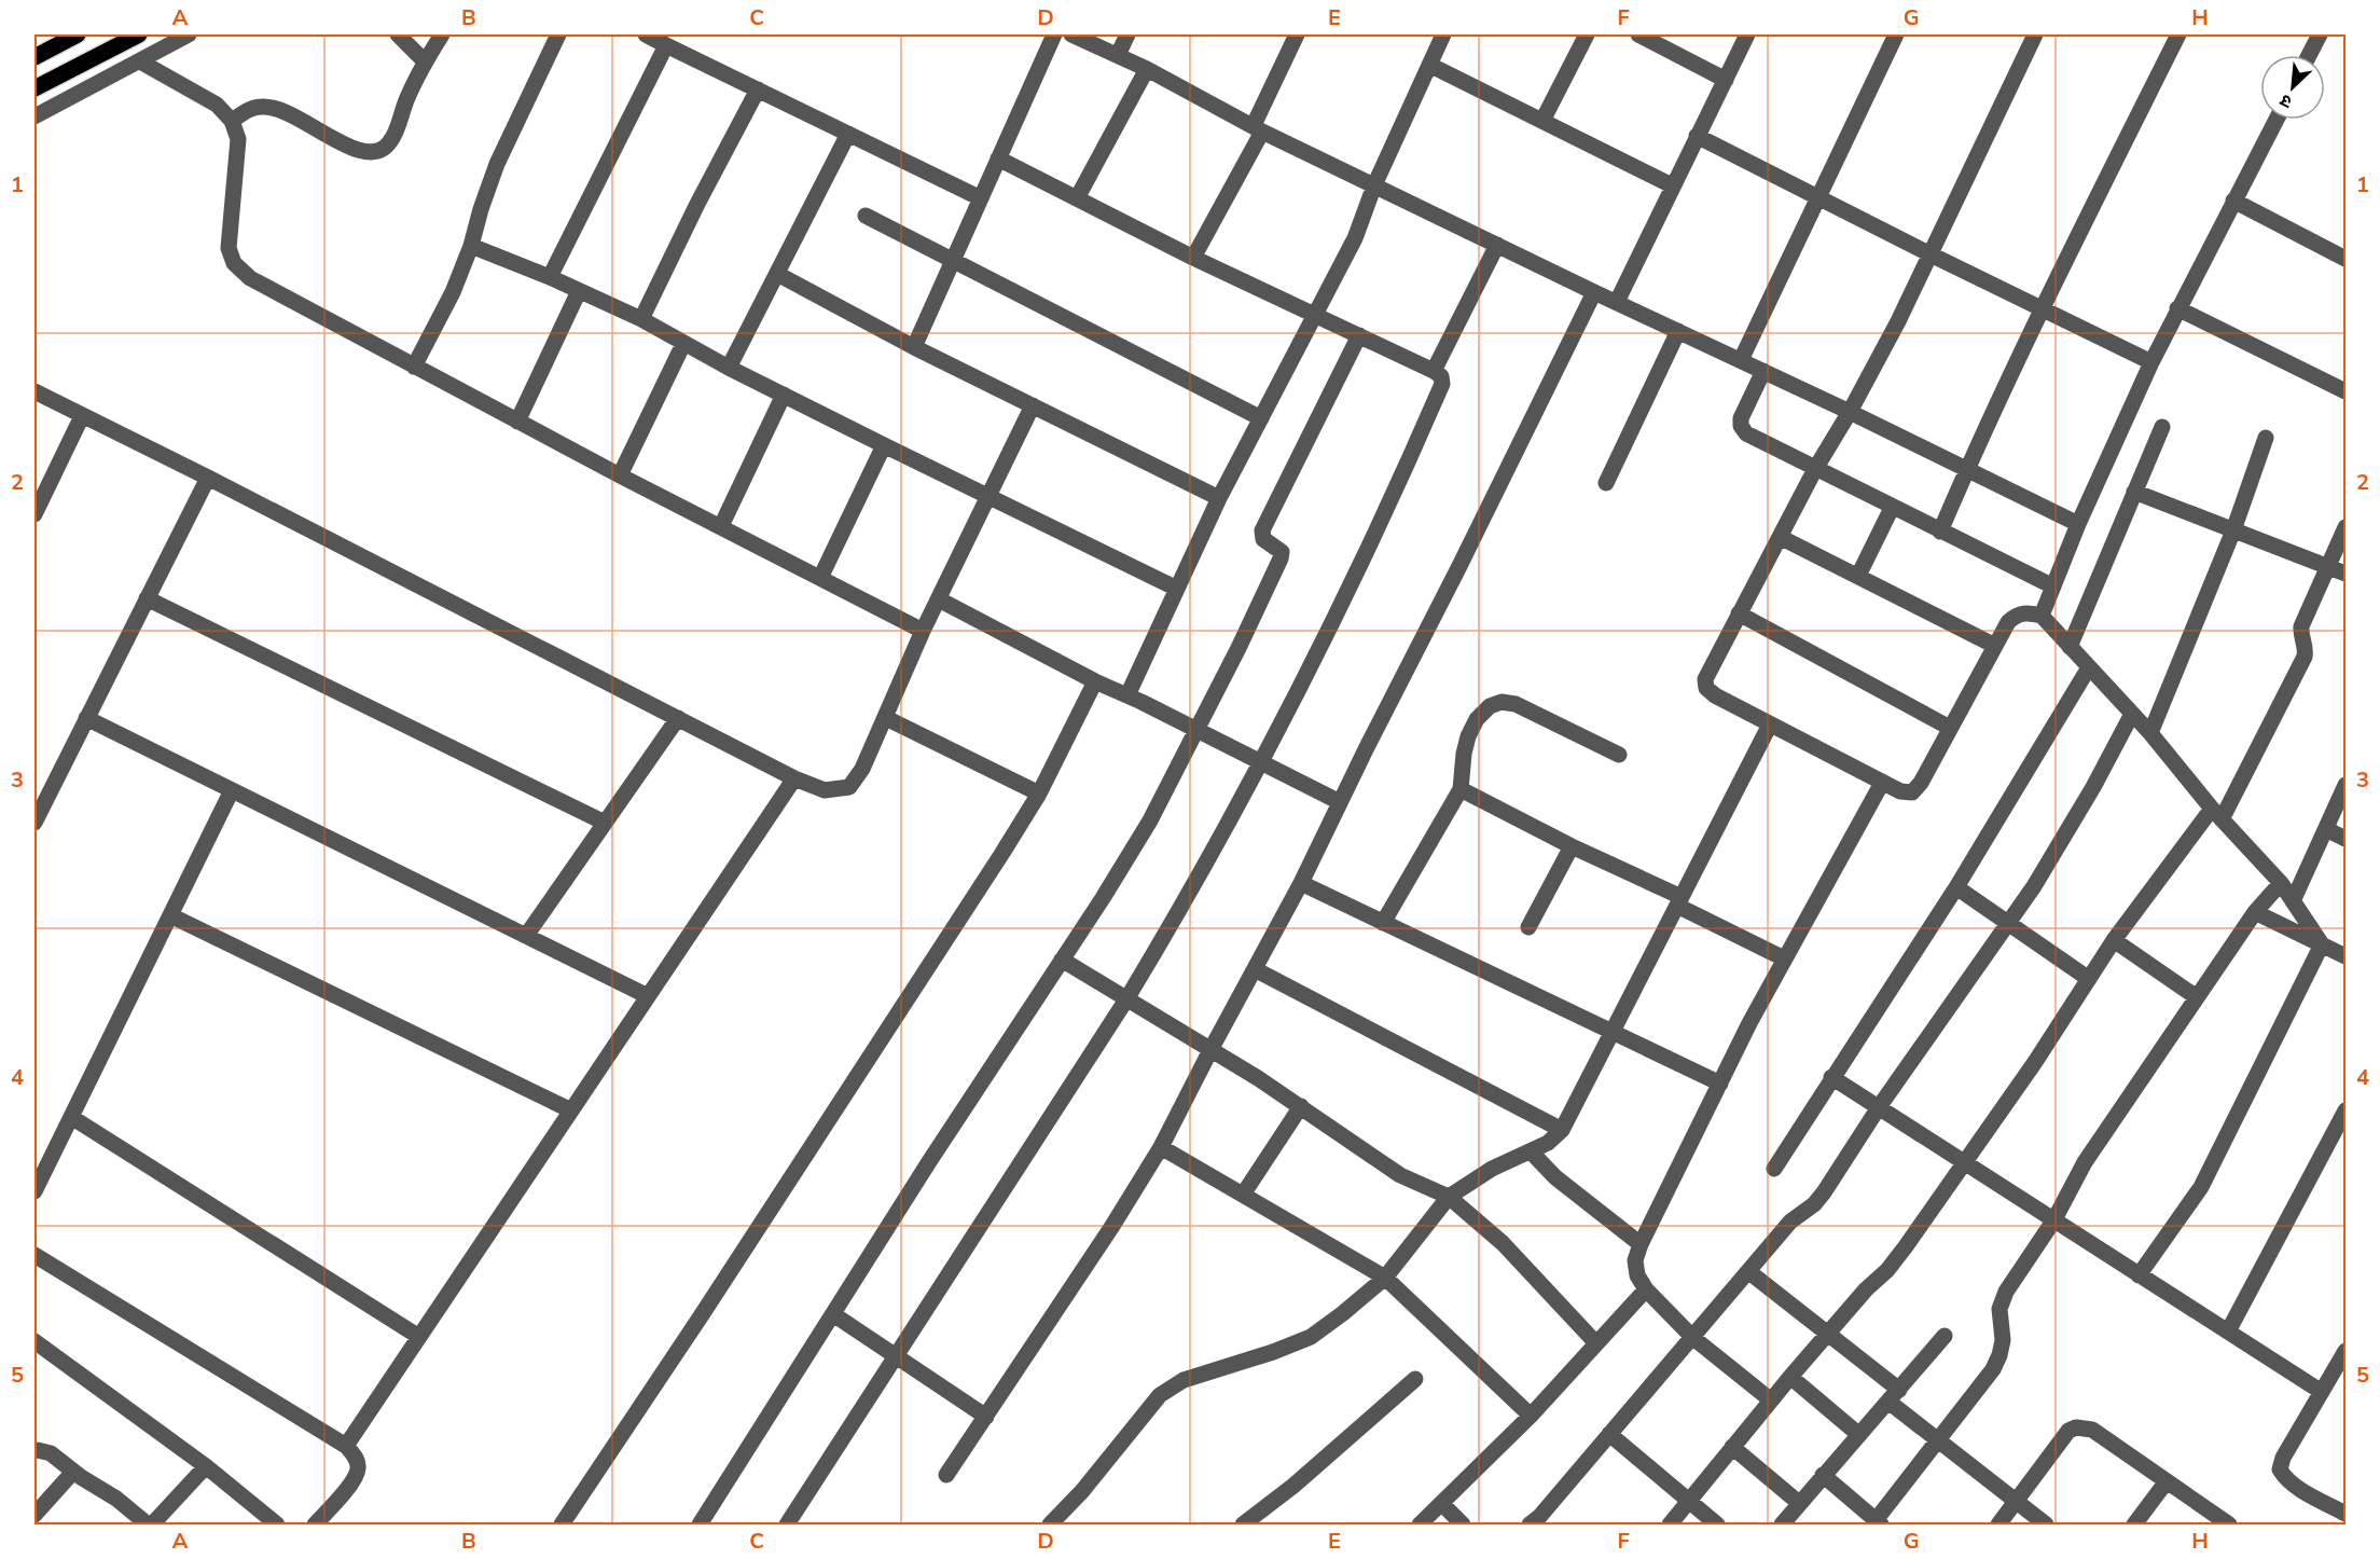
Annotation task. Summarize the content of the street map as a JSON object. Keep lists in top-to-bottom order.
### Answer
{
  "north": "bottom left",
  "grid": {
    "columns": [
      "A",
      "B",
      "C",
      "D",
      "E",
      "F",
      "G",
      "H"
    ],
    "rows": [
      "1",
      "2",
      "3",
      "4",
      "5"
    ]
  }
}
